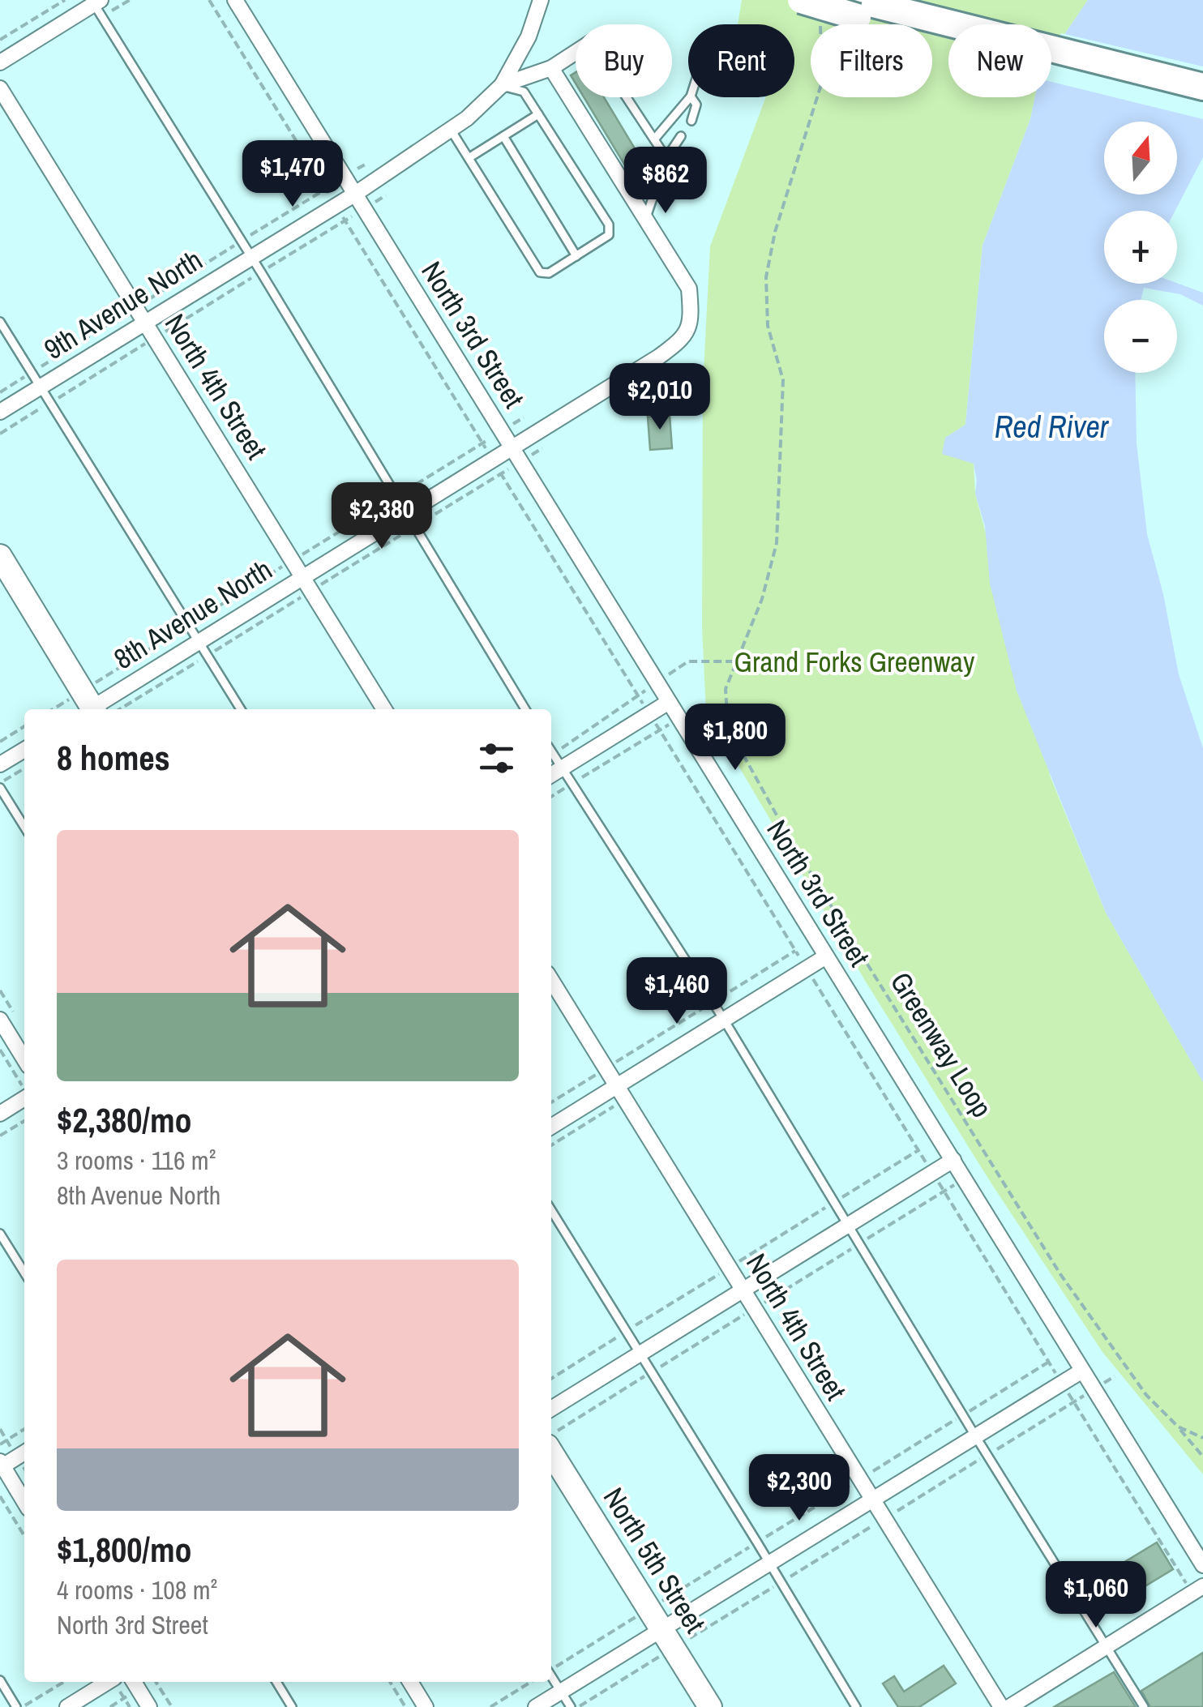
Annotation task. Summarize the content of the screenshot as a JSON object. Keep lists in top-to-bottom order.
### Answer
{
  "streets": {
    "main road": ["North 5th Street"],
    "street": [
      "9th Avenue North",
      "North 3rd Street",
      "North 4th Street",
      "8th Avenue North"
    ],
    "path": ["Greenway Loop"]
  },
  "crossings": [
    ["9th Avenue North", "North 3rd Street"],
    ["9th Avenue North", "North 4th Street"],
    ["9th Avenue North", "8th Avenue North"],
    ["North 3rd Street", "8th Avenue North"],
    ["North 4th Street", "8th Avenue North"]
  ],
  "water": ["Red River"],
  "parks": ["Grand Forks Greenway"],
  "north": "top",
  "page": {
    "chip": [
      "Buy",
      "Rent",
      "Filters",
      "New"
    ],
    "map_buttons": ["+", "−"],
    "price": [
      "$1,470",
      "$862",
      "$2,010",
      "$2,380",
      "$1,800",
      "$1,460",
      "$2,300",
      "$1,060"
    ],
    "heading": "8 homes",
    "list": [
      {
        "name": "$2,380/mo",
        "note": "3 rooms · 116 m² · 8th Avenue North"
      },
      {
        "name": "$1,800/mo",
        "note": "4 rooms · 108 m² · North 3rd Street"
      }
    ]
  }
}
